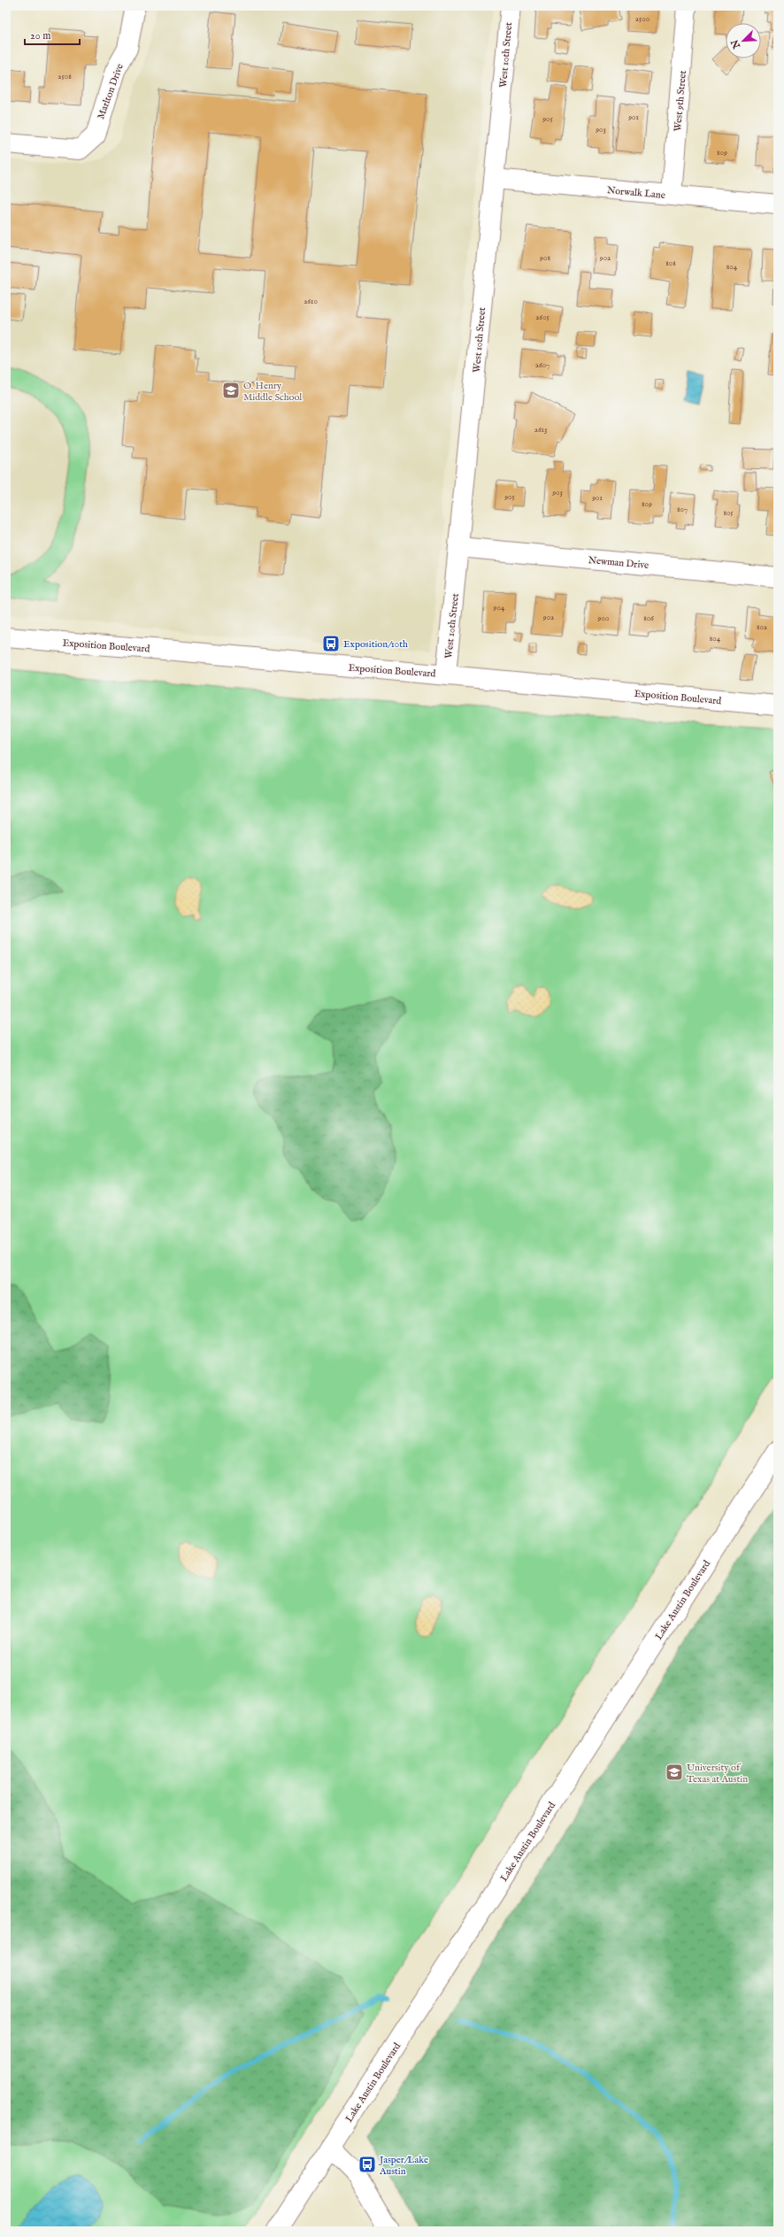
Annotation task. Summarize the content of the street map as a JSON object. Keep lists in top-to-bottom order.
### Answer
{
  "streets": {
    "street": [
      "West 10th Street",
      "Marlton Drive",
      "West 9th Street",
      "Norwalk Lane",
      "Newman Drive",
      "Exposition Boulevard",
      "Lake Austin Boulevard"
    ]
  },
  "crossings": [
    ["West 10th Street", "Norwalk Lane"],
    ["West 10th Street", "Newman Drive"],
    ["West 10th Street", "Exposition Boulevard"],
    ["West 9th Street", "Norwalk Lane"]
  ],
  "places": {
    "school or university": ["O. Henry Middle School", "University of Texas at Austin"],
    "bus stop": ["Exposition/10th", "Jasper/Lake Austin"]
  },
  "house_numbers": [
    "2500",
    "2508",
    "901",
    "905",
    "903",
    "809",
    "908",
    "902",
    "808",
    "804",
    "2610",
    "2605",
    "2607",
    "2613",
    "903",
    "905",
    "901",
    "809",
    "807",
    "805",
    "904",
    "902",
    "900",
    "806",
    "802",
    "804"
  ],
  "scale_bar": "20 m",
  "north": "bottom left"
}
